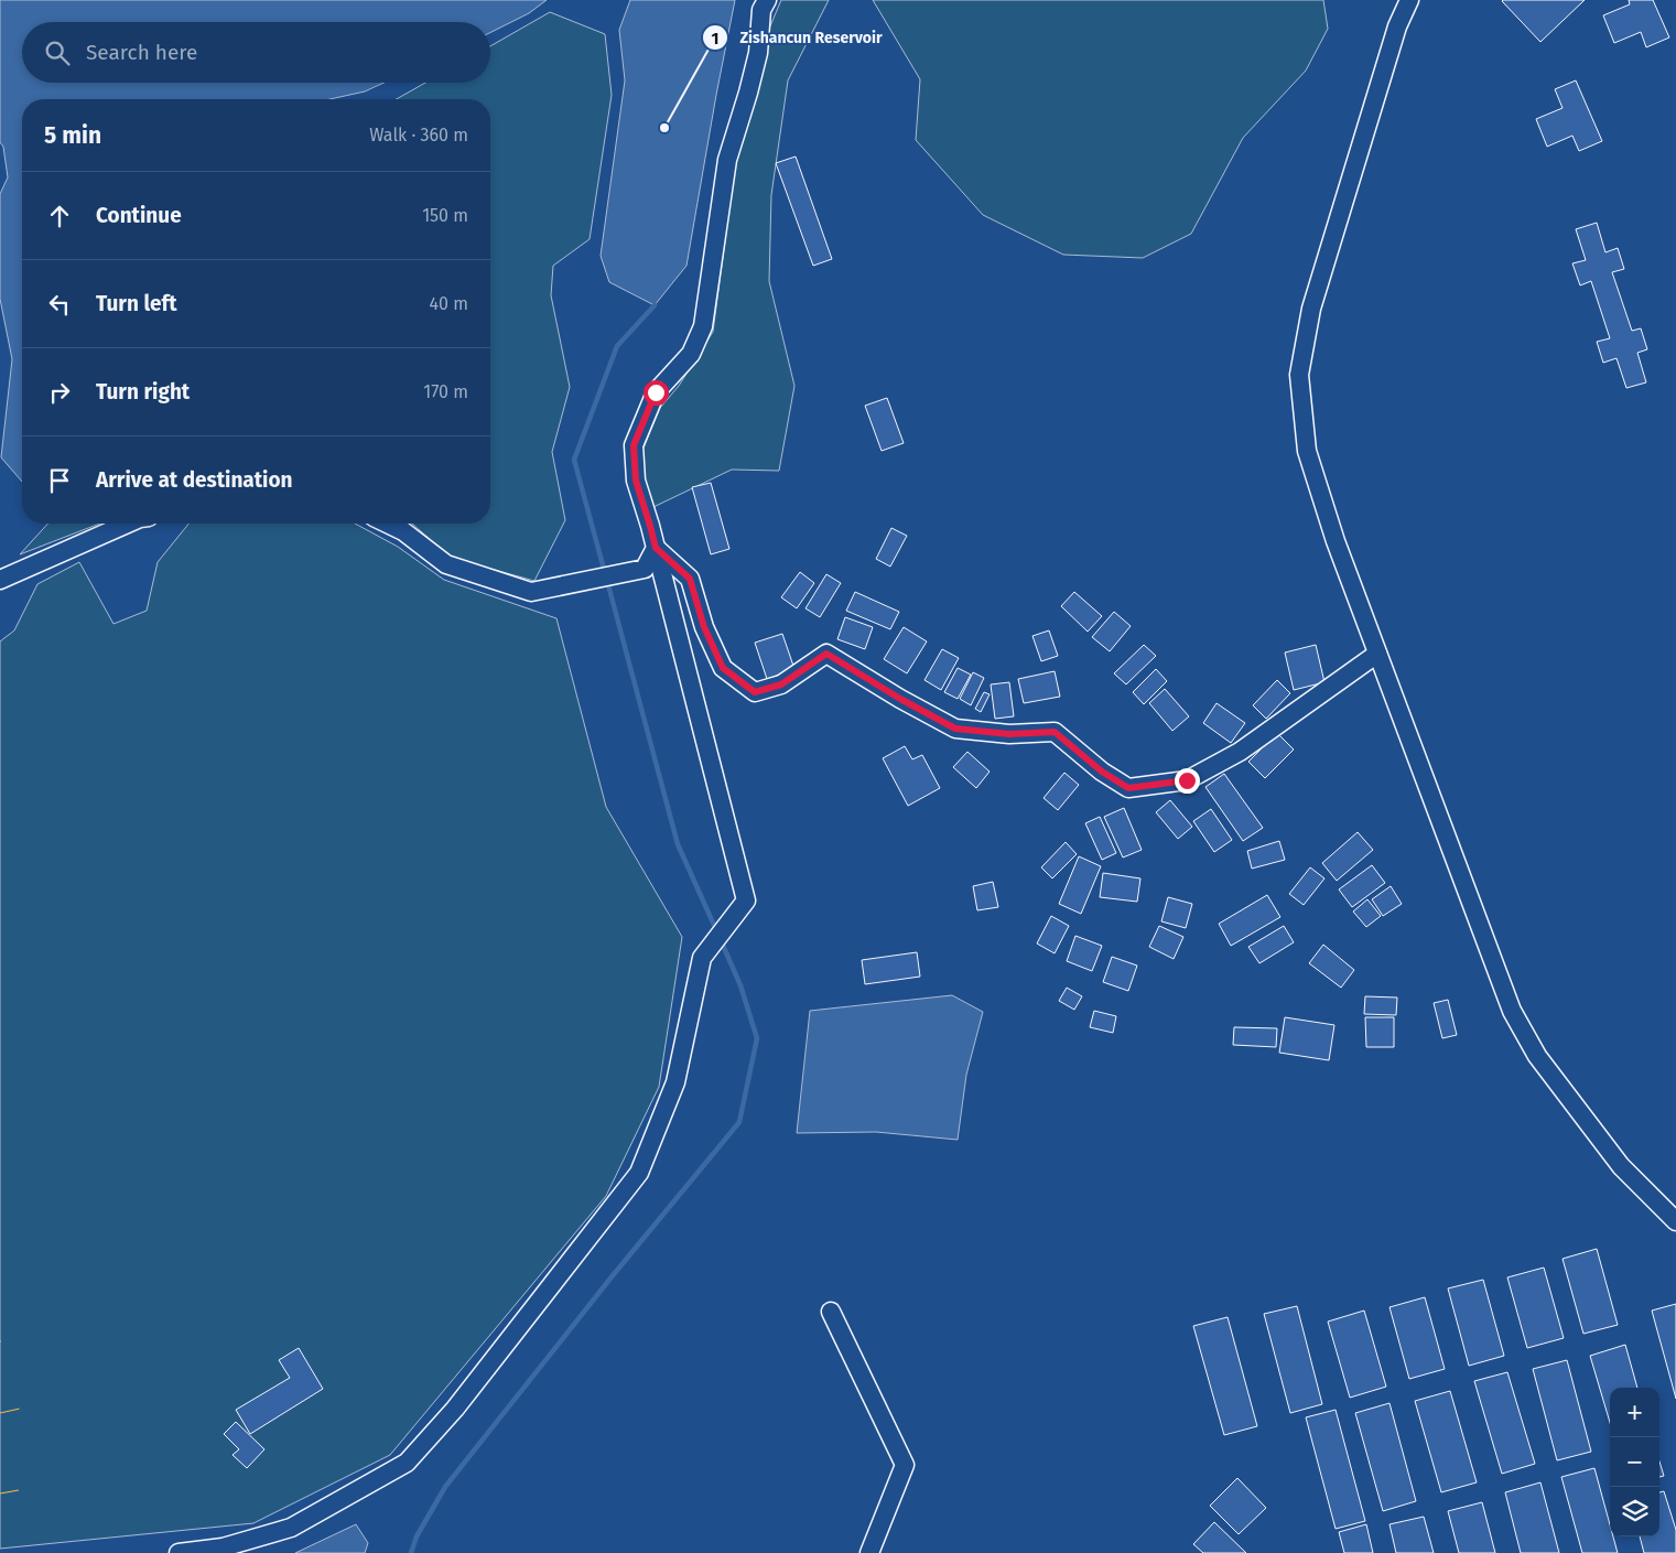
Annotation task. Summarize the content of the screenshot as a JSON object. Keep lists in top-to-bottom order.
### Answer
{
  "places": ["Zishancun Reservoir"],
  "page": {
    "search": "Search here",
    "heading": ["5 min", "Walk · 360 m"],
    "list": [
      ["Continue", "150 m"],
      ["Turn left", "40 m"],
      ["Turn right", "170 m"],
      "Arrive at destination"
    ],
    "map_buttons": ["+", "−"]
  }
}
